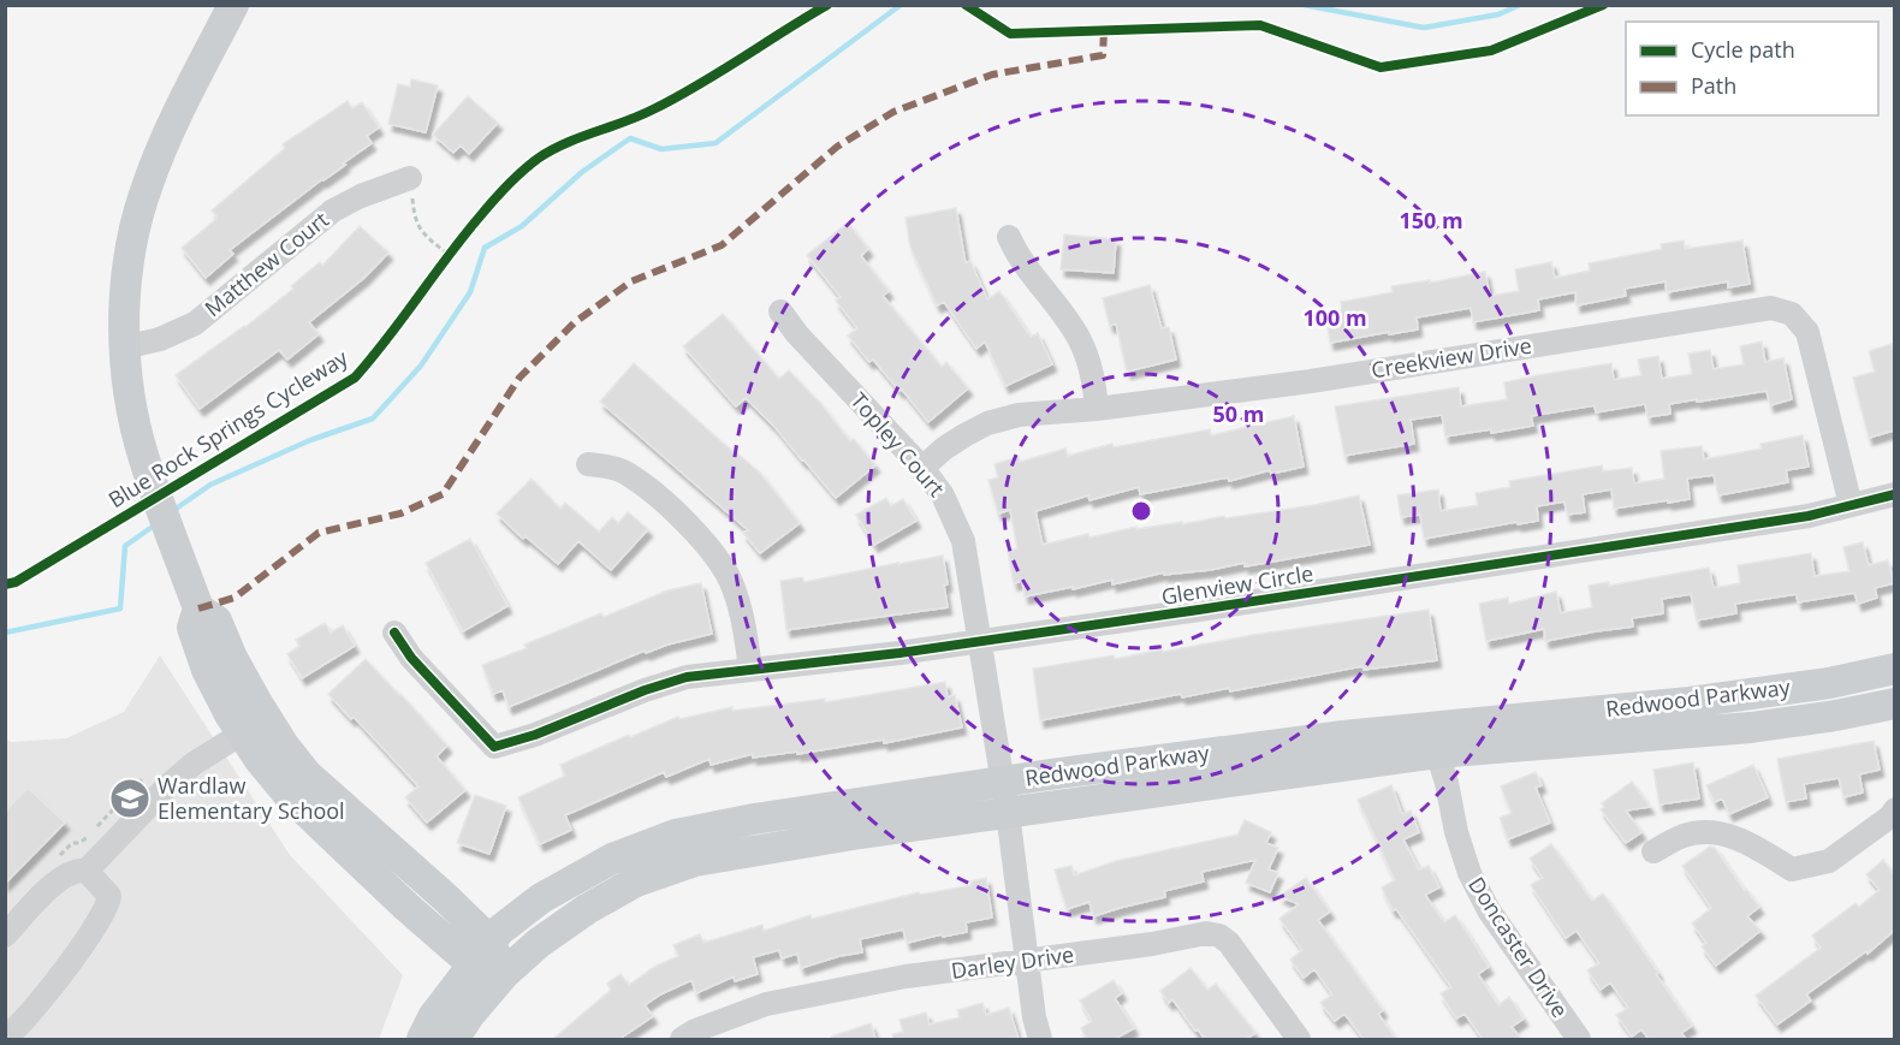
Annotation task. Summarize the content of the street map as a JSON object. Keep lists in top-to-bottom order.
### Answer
{
  "streets": {
    "main road": ["Redwood Parkway"],
    "street": [
      "Matthew Court",
      "Creekview Drive",
      "Topley Court",
      "Glenview Circle",
      "Doncaster Drive",
      "Darley Drive"
    ],
    "cycle path": ["Blue Rock Springs Cycleway"]
  },
  "crossings": [
    ["Creekview Drive", "Topley Court"],
    ["Creekview Drive", "Glenview Circle"],
    ["Topley Court", "Glenview Circle"],
    ["Topley Court", "Redwood Parkway"],
    ["Topley Court", "Darley Drive"],
    ["Redwood Parkway", "Doncaster Drive"]
  ],
  "places": {
    "school or university": ["Wardlaw Elementary School"]
  },
  "legend": ["Cycle path", "Path"],
  "rings": ["150 m", "100 m", "50 m"]
}
